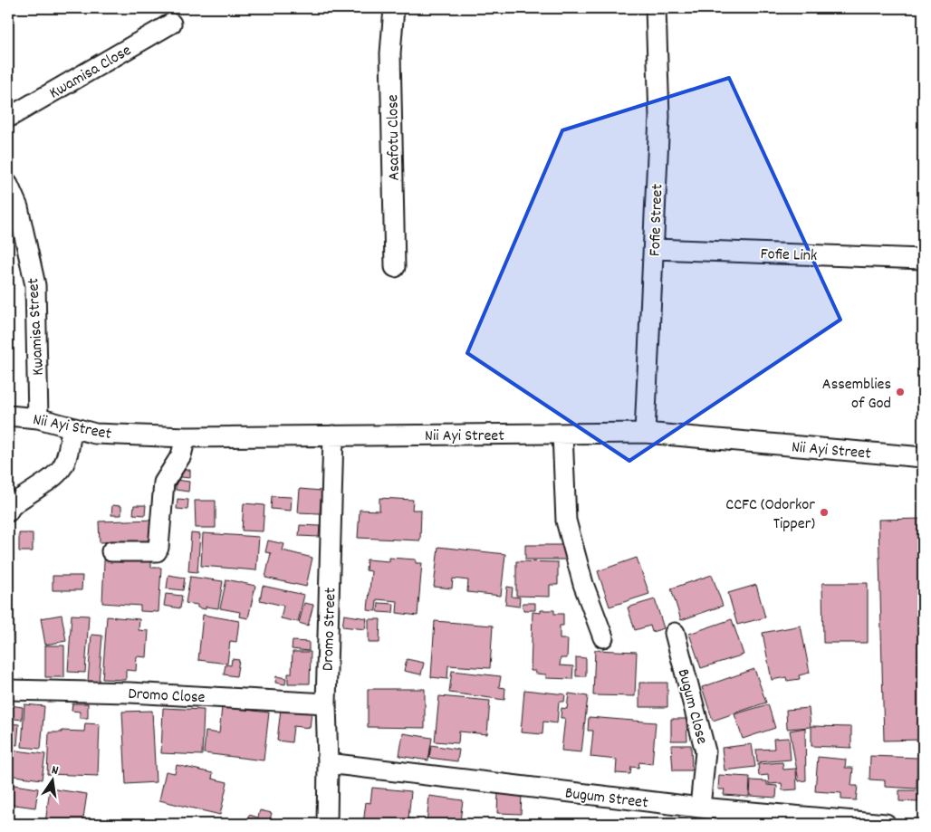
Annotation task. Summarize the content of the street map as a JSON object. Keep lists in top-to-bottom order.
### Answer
{
  "streets": {
    "street": [
      "Kwamisa Close",
      "Asafotu Close",
      "Fofie Street",
      "Fofie Link",
      "Kwamisa Street",
      "Nii Ayi Street",
      "Dromo Street",
      "Dromo Close",
      "Bugum Close",
      "Bugum Street"
    ]
  },
  "crossings": [
    ["Fofie Street", "Fofie Link"],
    ["Fofie Street", "Nii Ayi Street"],
    ["Kwamisa Street", "Nii Ayi Street"],
    ["Nii Ayi Street", "Dromo Street"],
    ["Dromo Street", "Dromo Close"],
    ["Dromo Street", "Bugum Street"],
    ["Bugum Close", "Bugum Street"]
  ],
  "places": ["Assemblies of God", "CCFC (Odorkor Tipper)"],
  "north": "top"
}
